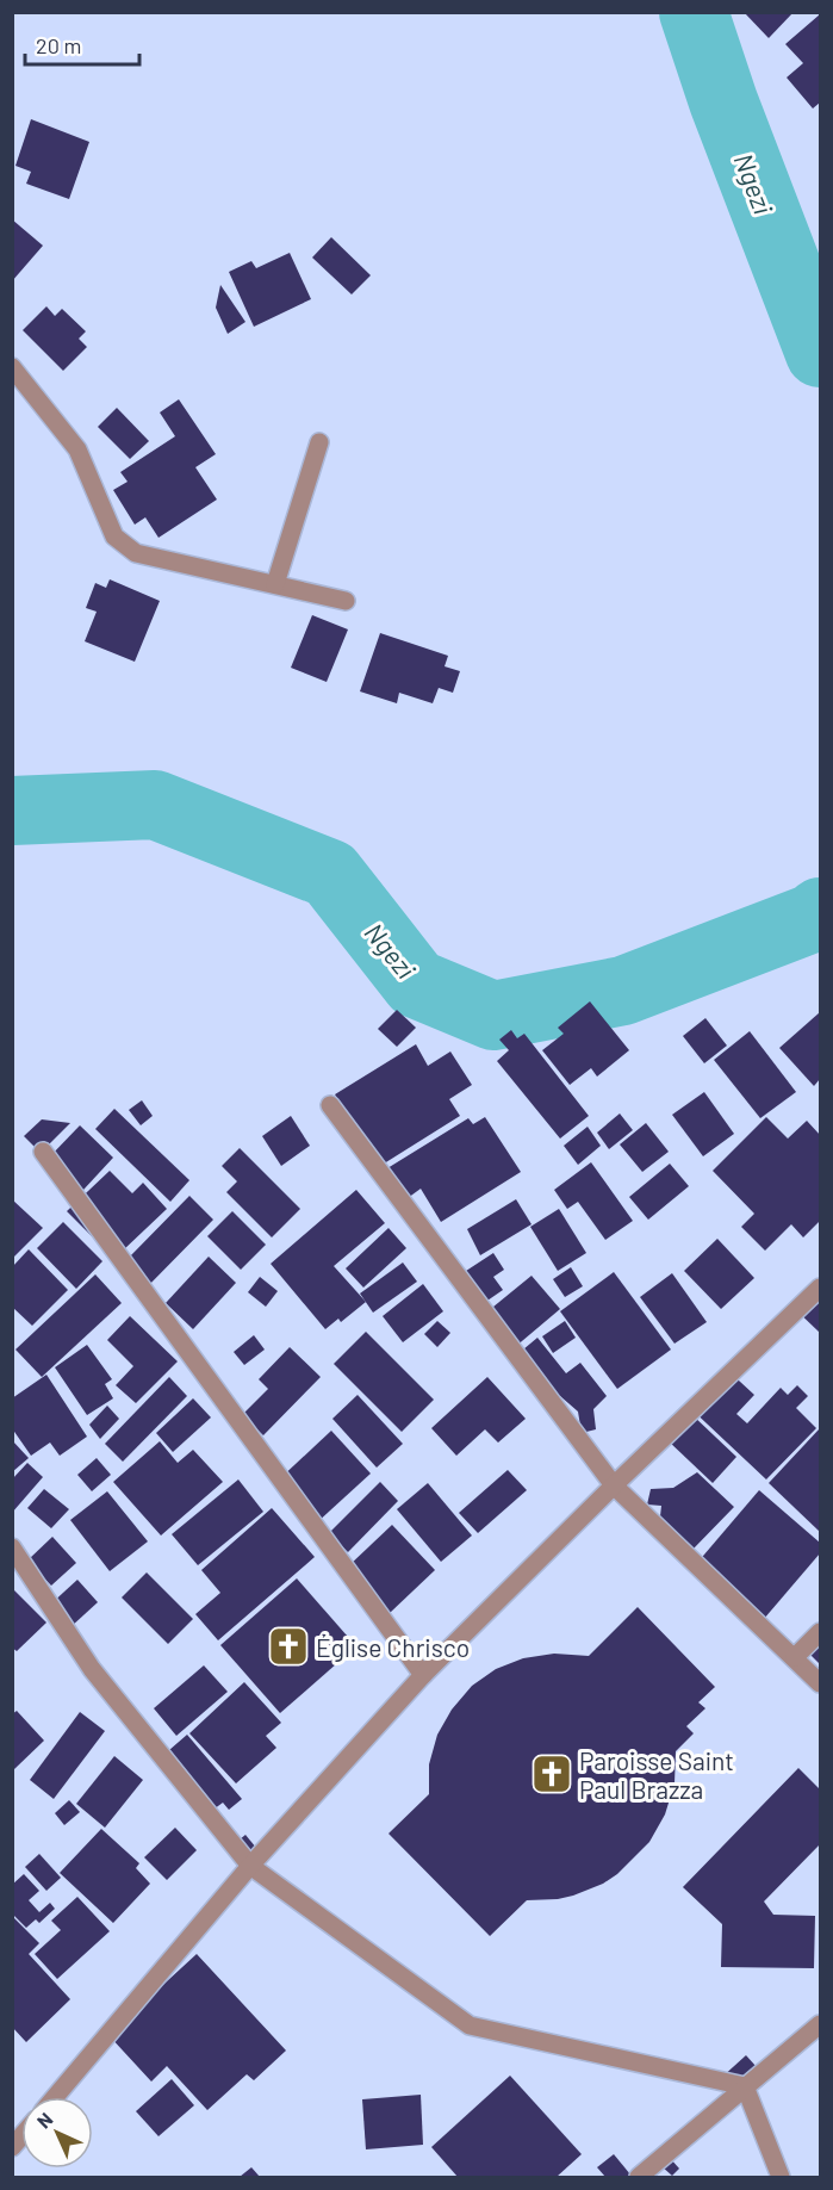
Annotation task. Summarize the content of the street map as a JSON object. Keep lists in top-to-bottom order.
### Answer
{
  "water": ["Ngezi"],
  "places": {
    "church": ["Église Chrisco", "Paroisse Saint Paul Brazza"]
  },
  "scale_bar": "20 m",
  "north": "top left"
}
